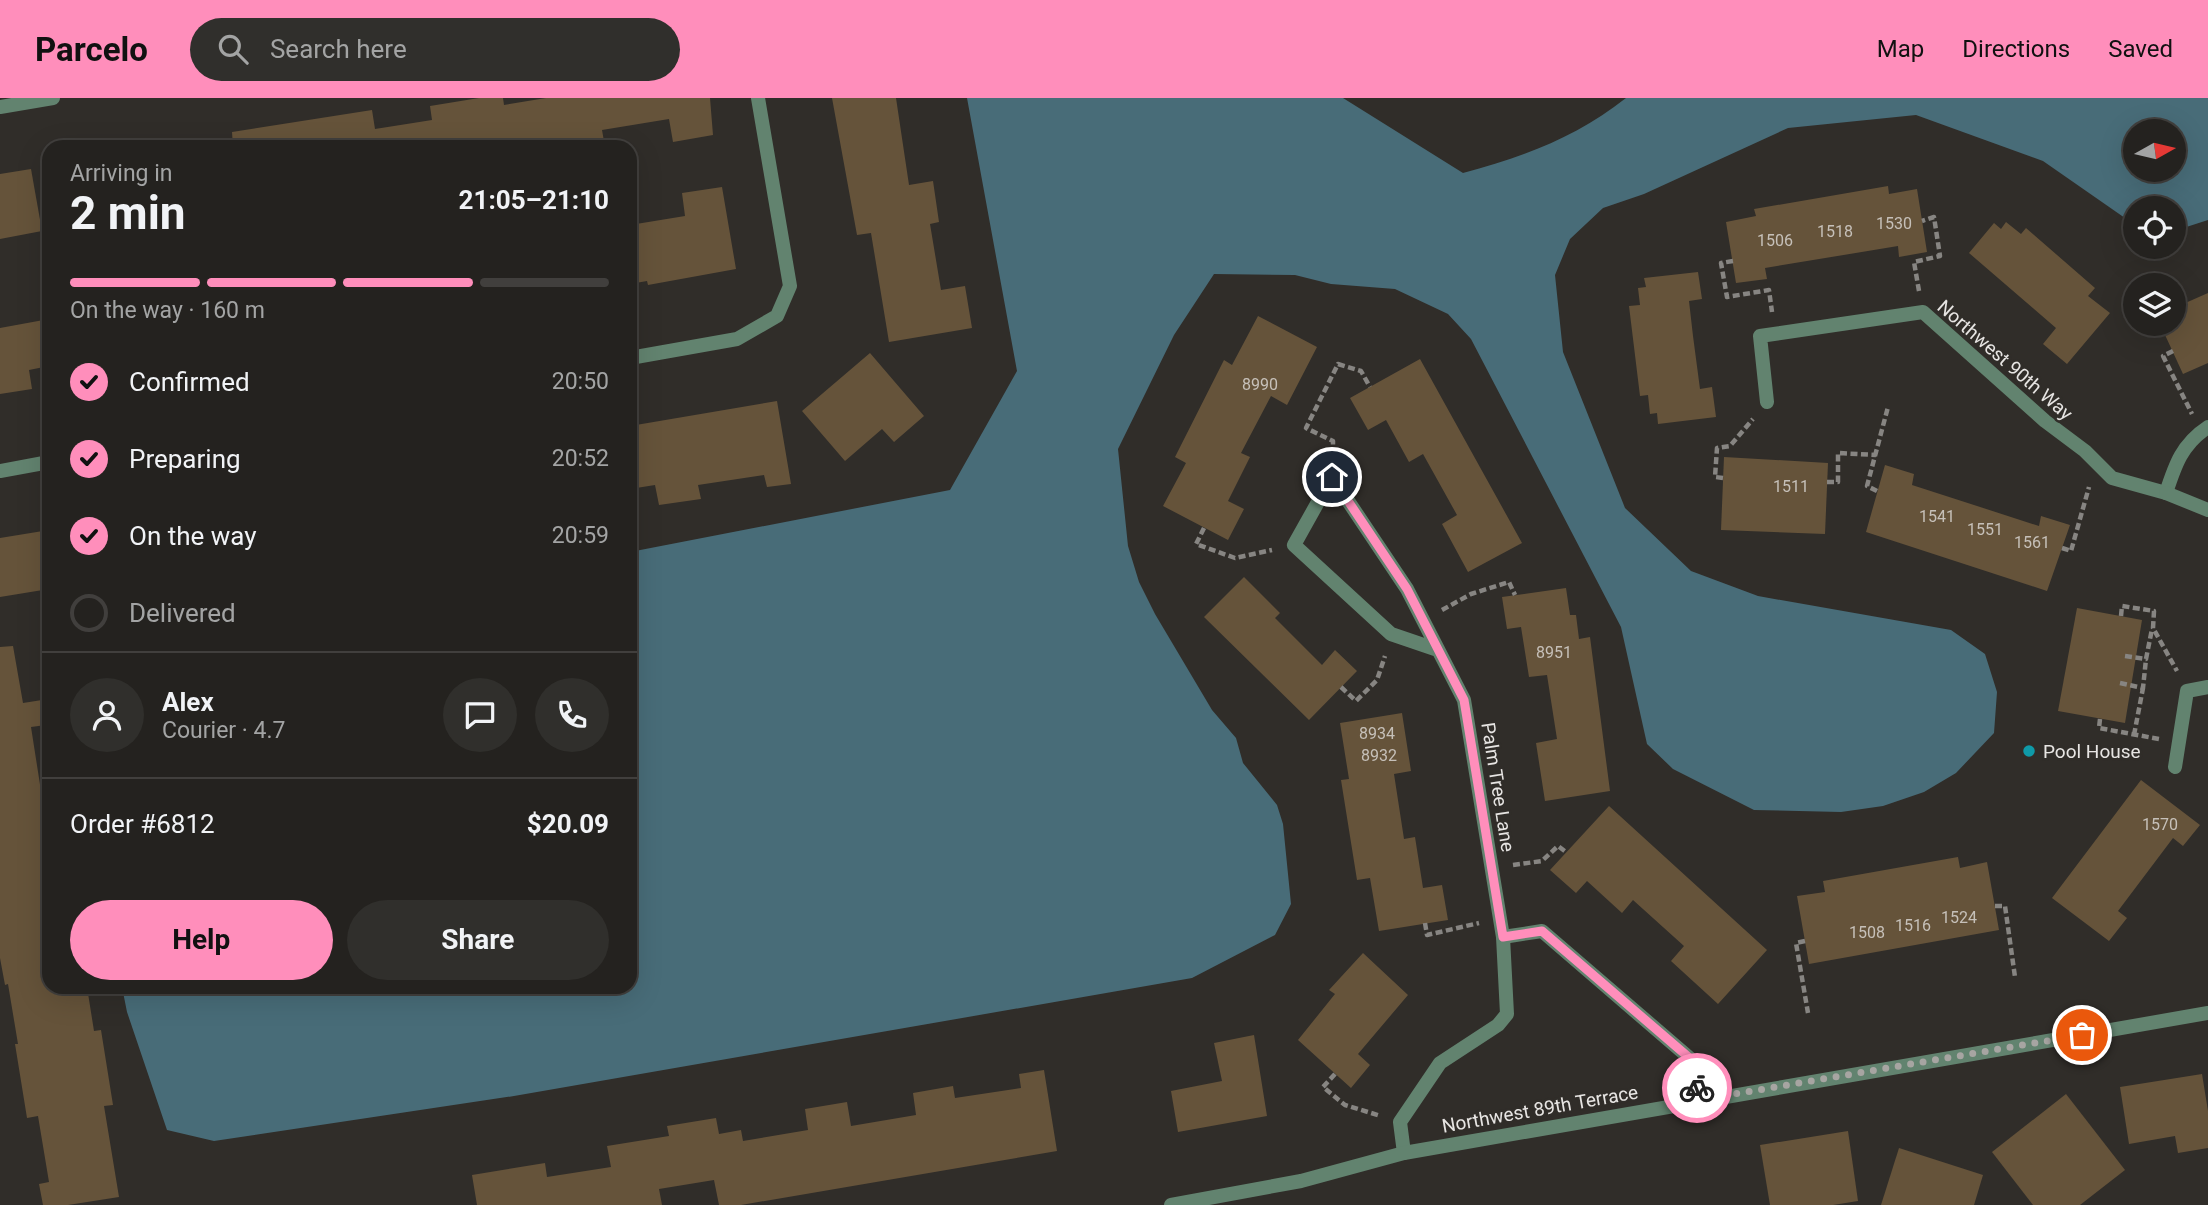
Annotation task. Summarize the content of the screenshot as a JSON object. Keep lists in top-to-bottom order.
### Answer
{
  "streets": {
    "street": ["Northwest 90th Way", "Palm Tree Lane", "Northwest 89th Terrace"]
  },
  "places": ["Pool House"],
  "house_numbers": [
    "1530",
    "1518",
    "1506",
    "8990",
    "1511",
    "1541",
    "1551",
    "1561",
    "8951",
    "8934",
    "8932",
    "1570",
    "1524",
    "1516",
    "1508"
  ],
  "north": "right",
  "page": {
    "header": "Parcelo",
    "search": "Search here",
    "nav": ["Map", "Directions", "Saved"],
    "heading": ["2 min", "Arriving in", "21:05–21:10"],
    "panel": [
      "Alex",
      "Courier · 4.7",
      "Order #6812",
      "$20.09"
    ],
    "bar": "On the way · 160 m",
    "list": [
      ["Confirmed", "20:50"],
      ["Preparing", "20:52"],
      ["On the way", "20:59"],
      "Delivered"
    ],
    "buttons": ["Help", "Share"]
  }
}
